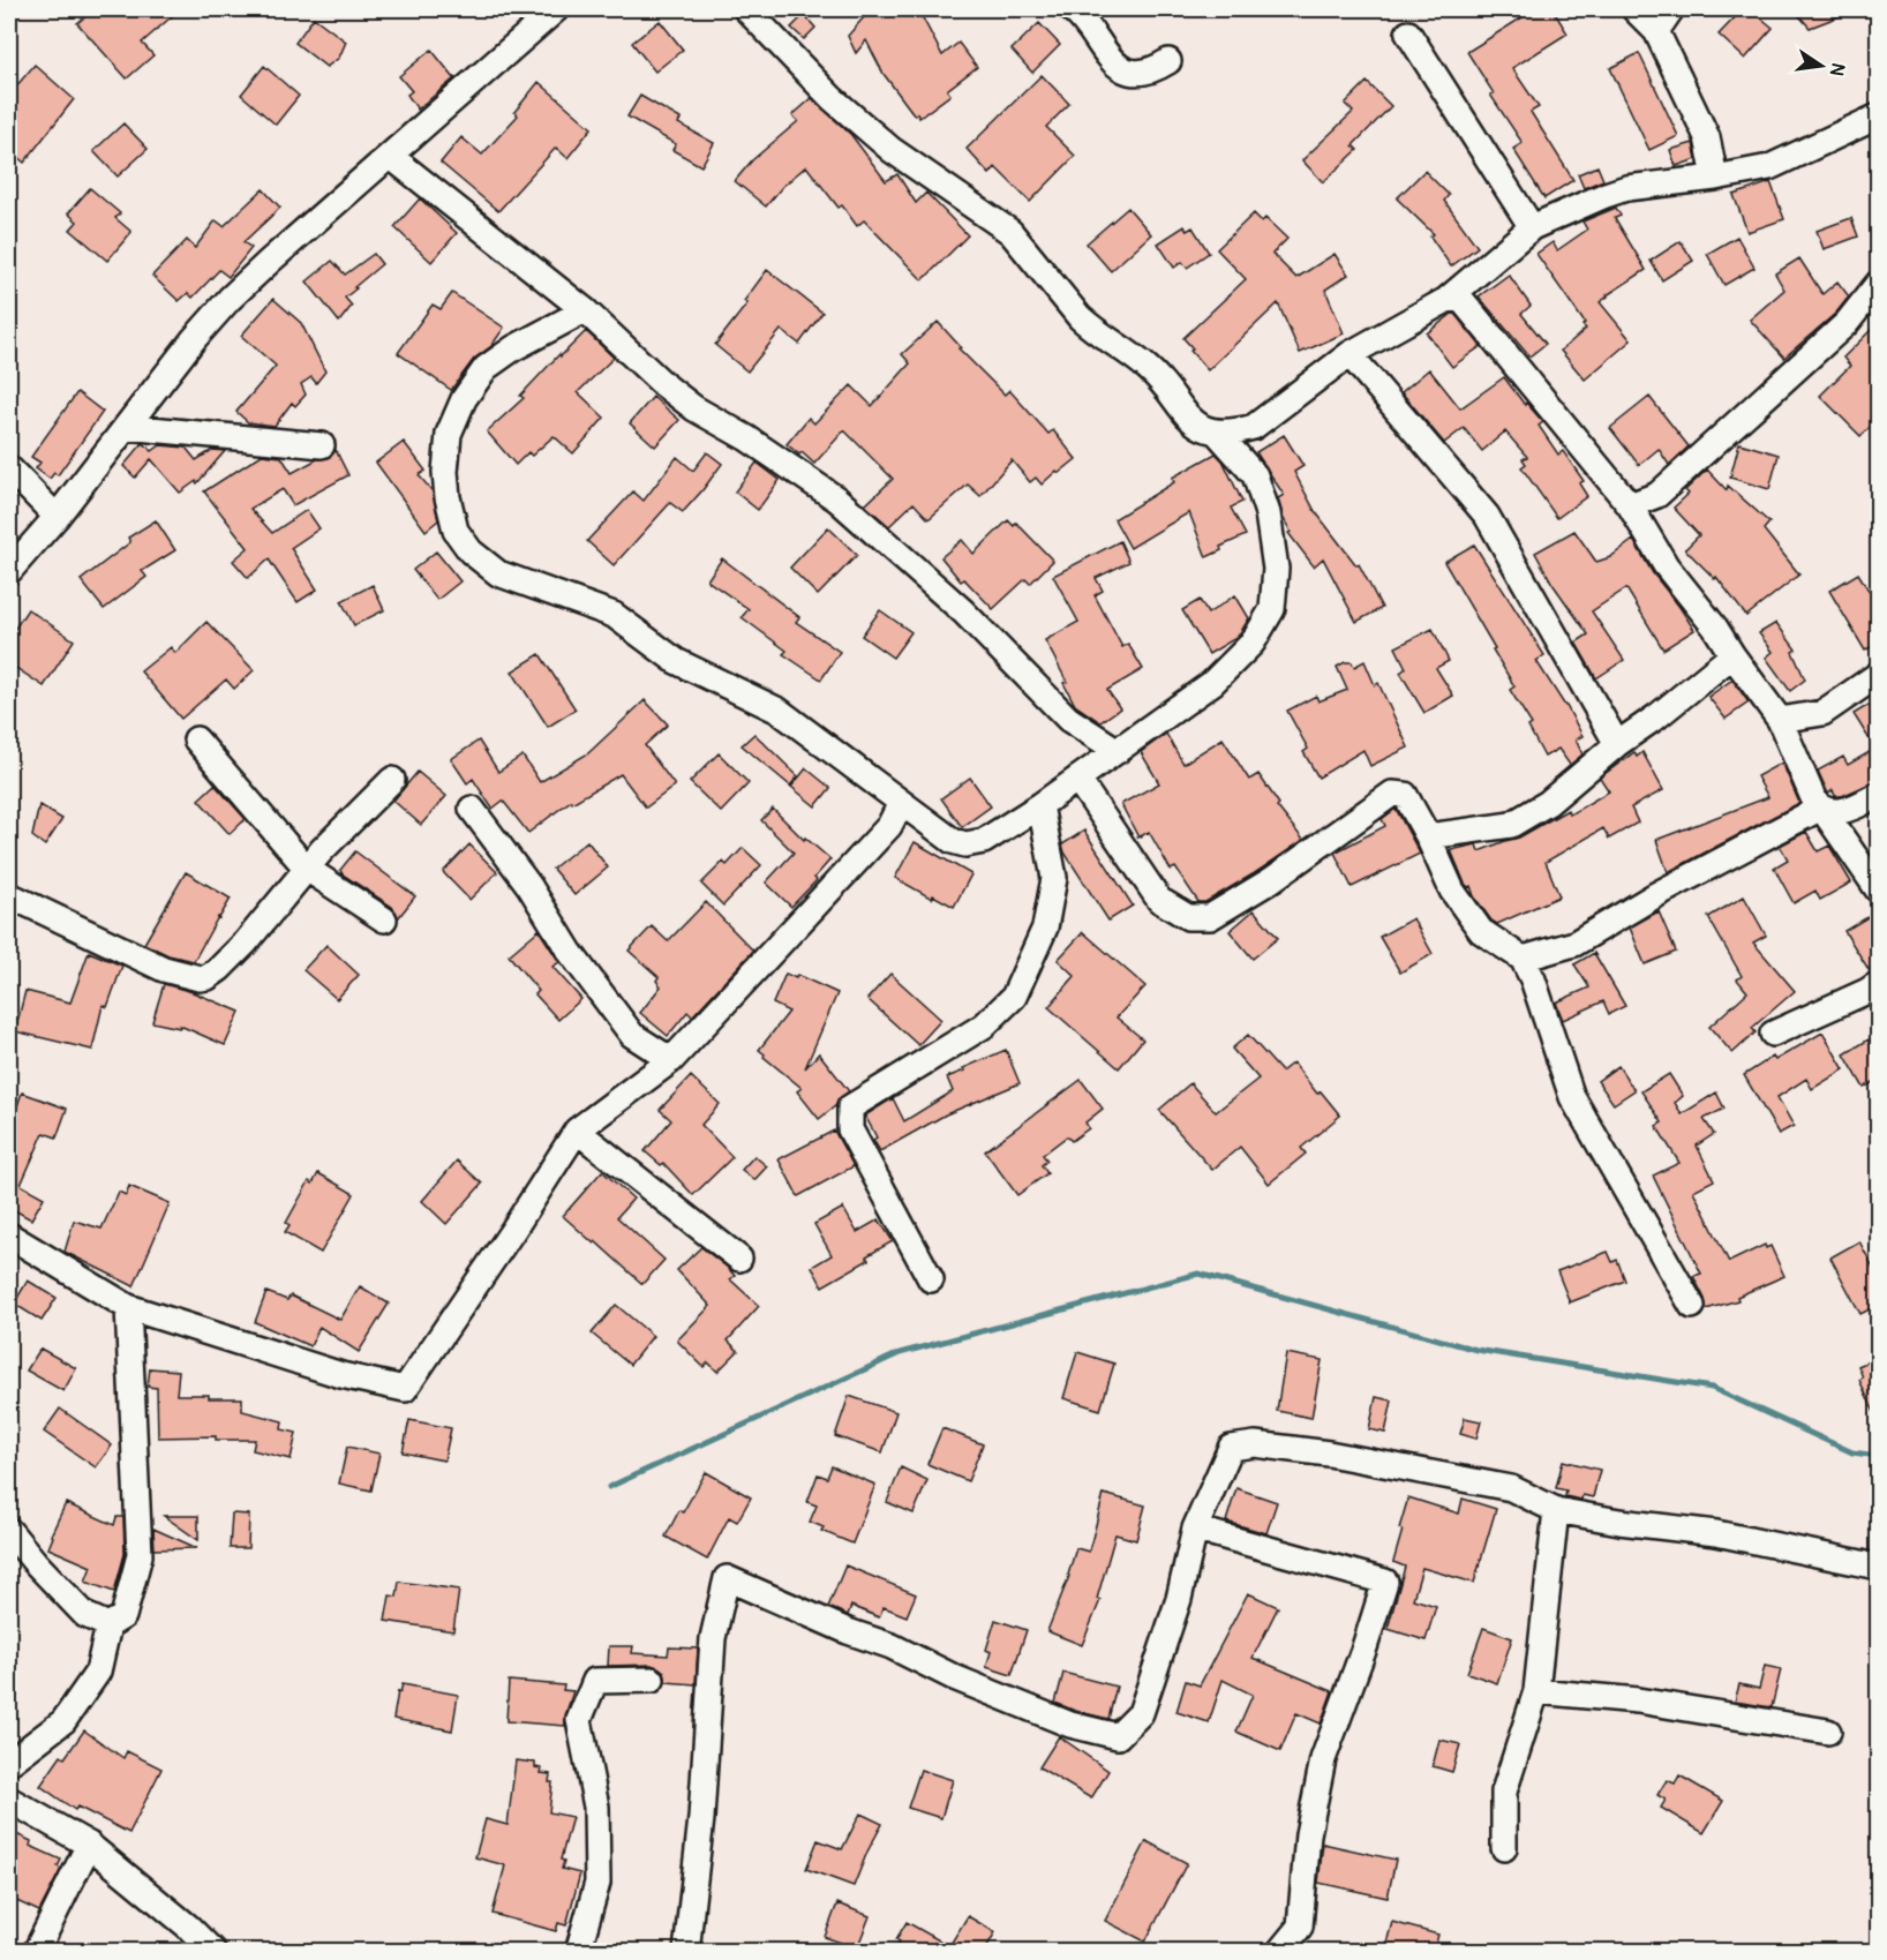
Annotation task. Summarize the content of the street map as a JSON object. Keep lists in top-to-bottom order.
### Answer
{
  "north": "right"
}
